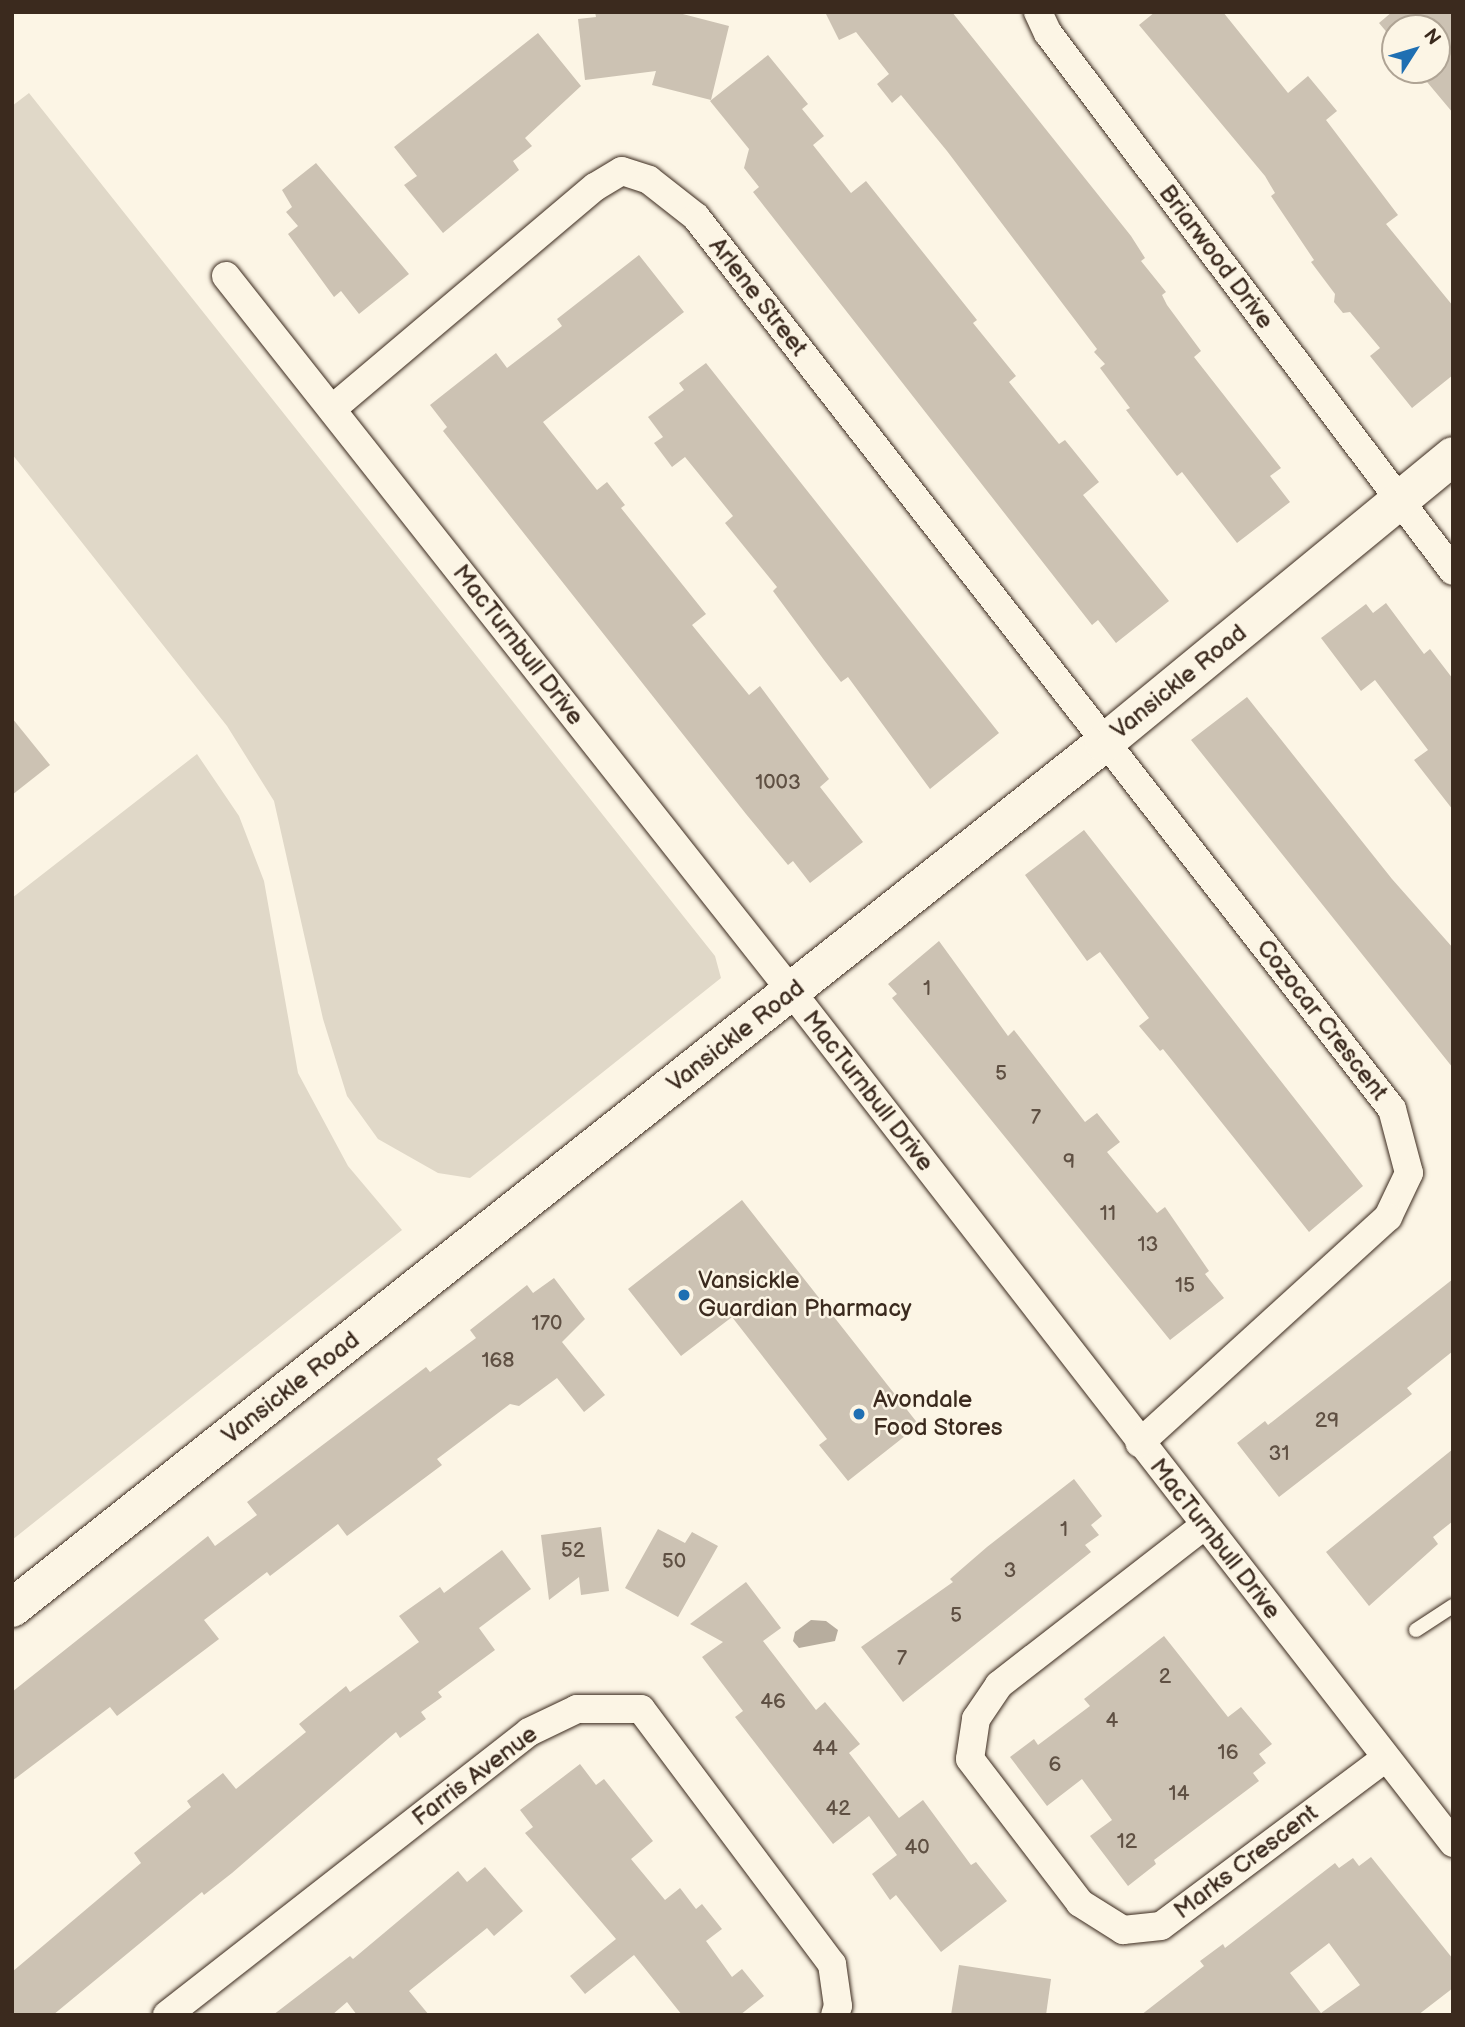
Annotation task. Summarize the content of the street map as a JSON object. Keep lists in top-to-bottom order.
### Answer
{
  "streets": {
    "street": [
      "Briarwood Drive",
      "Arlene Street",
      "MacTurnbull Drive",
      "Vansickle Road",
      "Cozocar Crescent",
      "Farris Avenue",
      "Marks Crescent"
    ]
  },
  "crossings": [
    ["Briarwood Drive", "Vansickle Road"],
    ["Arlene Street", "MacTurnbull Drive"],
    ["Arlene Street", "Vansickle Road"],
    ["Arlene Street", "Cozocar Crescent"],
    ["MacTurnbull Drive", "Vansickle Road"],
    ["MacTurnbull Drive", "Cozocar Crescent"],
    ["MacTurnbull Drive", "Marks Crescent"],
    ["Vansickle Road", "Cozocar Crescent"]
  ],
  "places": ["Vansickle Guardian Pharmacy", "Avondale Food Stores"],
  "house_numbers": [
    "1003",
    "1",
    "5",
    "7",
    "9",
    "11",
    "13",
    "15",
    "170",
    "168",
    "29",
    "31",
    "1",
    "52",
    "50",
    "3",
    "5",
    "7",
    "2",
    "46",
    "4",
    "44",
    "16",
    "6",
    "14",
    "42",
    "12",
    "40"
  ],
  "north": "top right"
}
